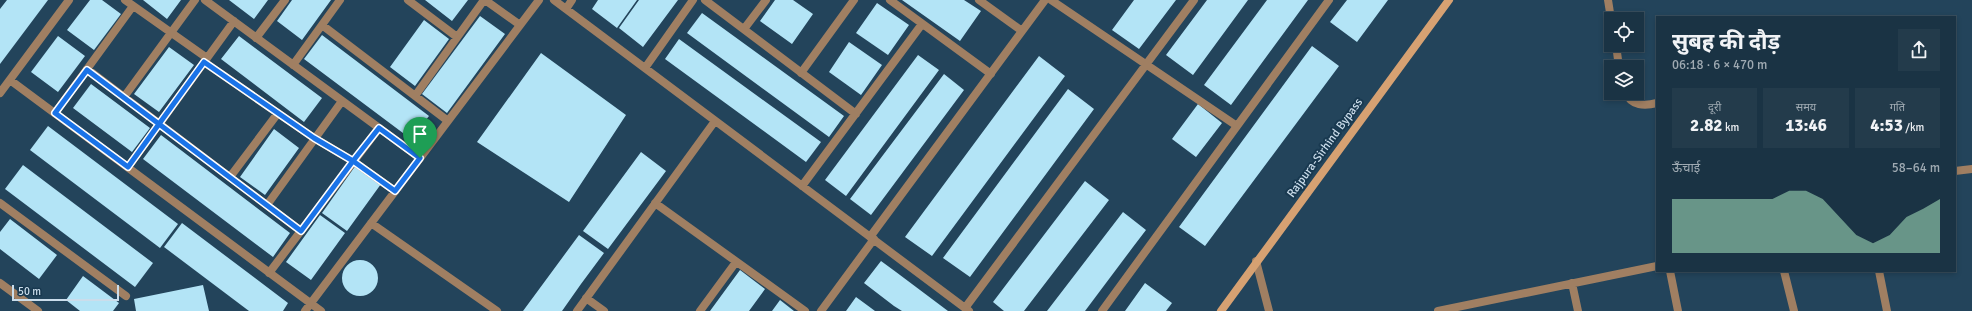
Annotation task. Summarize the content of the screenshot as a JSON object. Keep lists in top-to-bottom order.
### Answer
{
  "streets": {
    "main road": ["Rajpura-Sirhind Bypass"]
  },
  "scale_bar": "50 m",
  "page": {
    "heading": ["सुबह की दौड़", "06:18 · 6 × 470 m"],
    "stats": [
      ["दूरी", "2.82 km"],
      ["समय", "13:46"],
      ["गति", "4:53 /km"]
    ],
    "chart": ["ऊँचाई", "58–64 m"],
    "scale": "50 m"
  }
}
